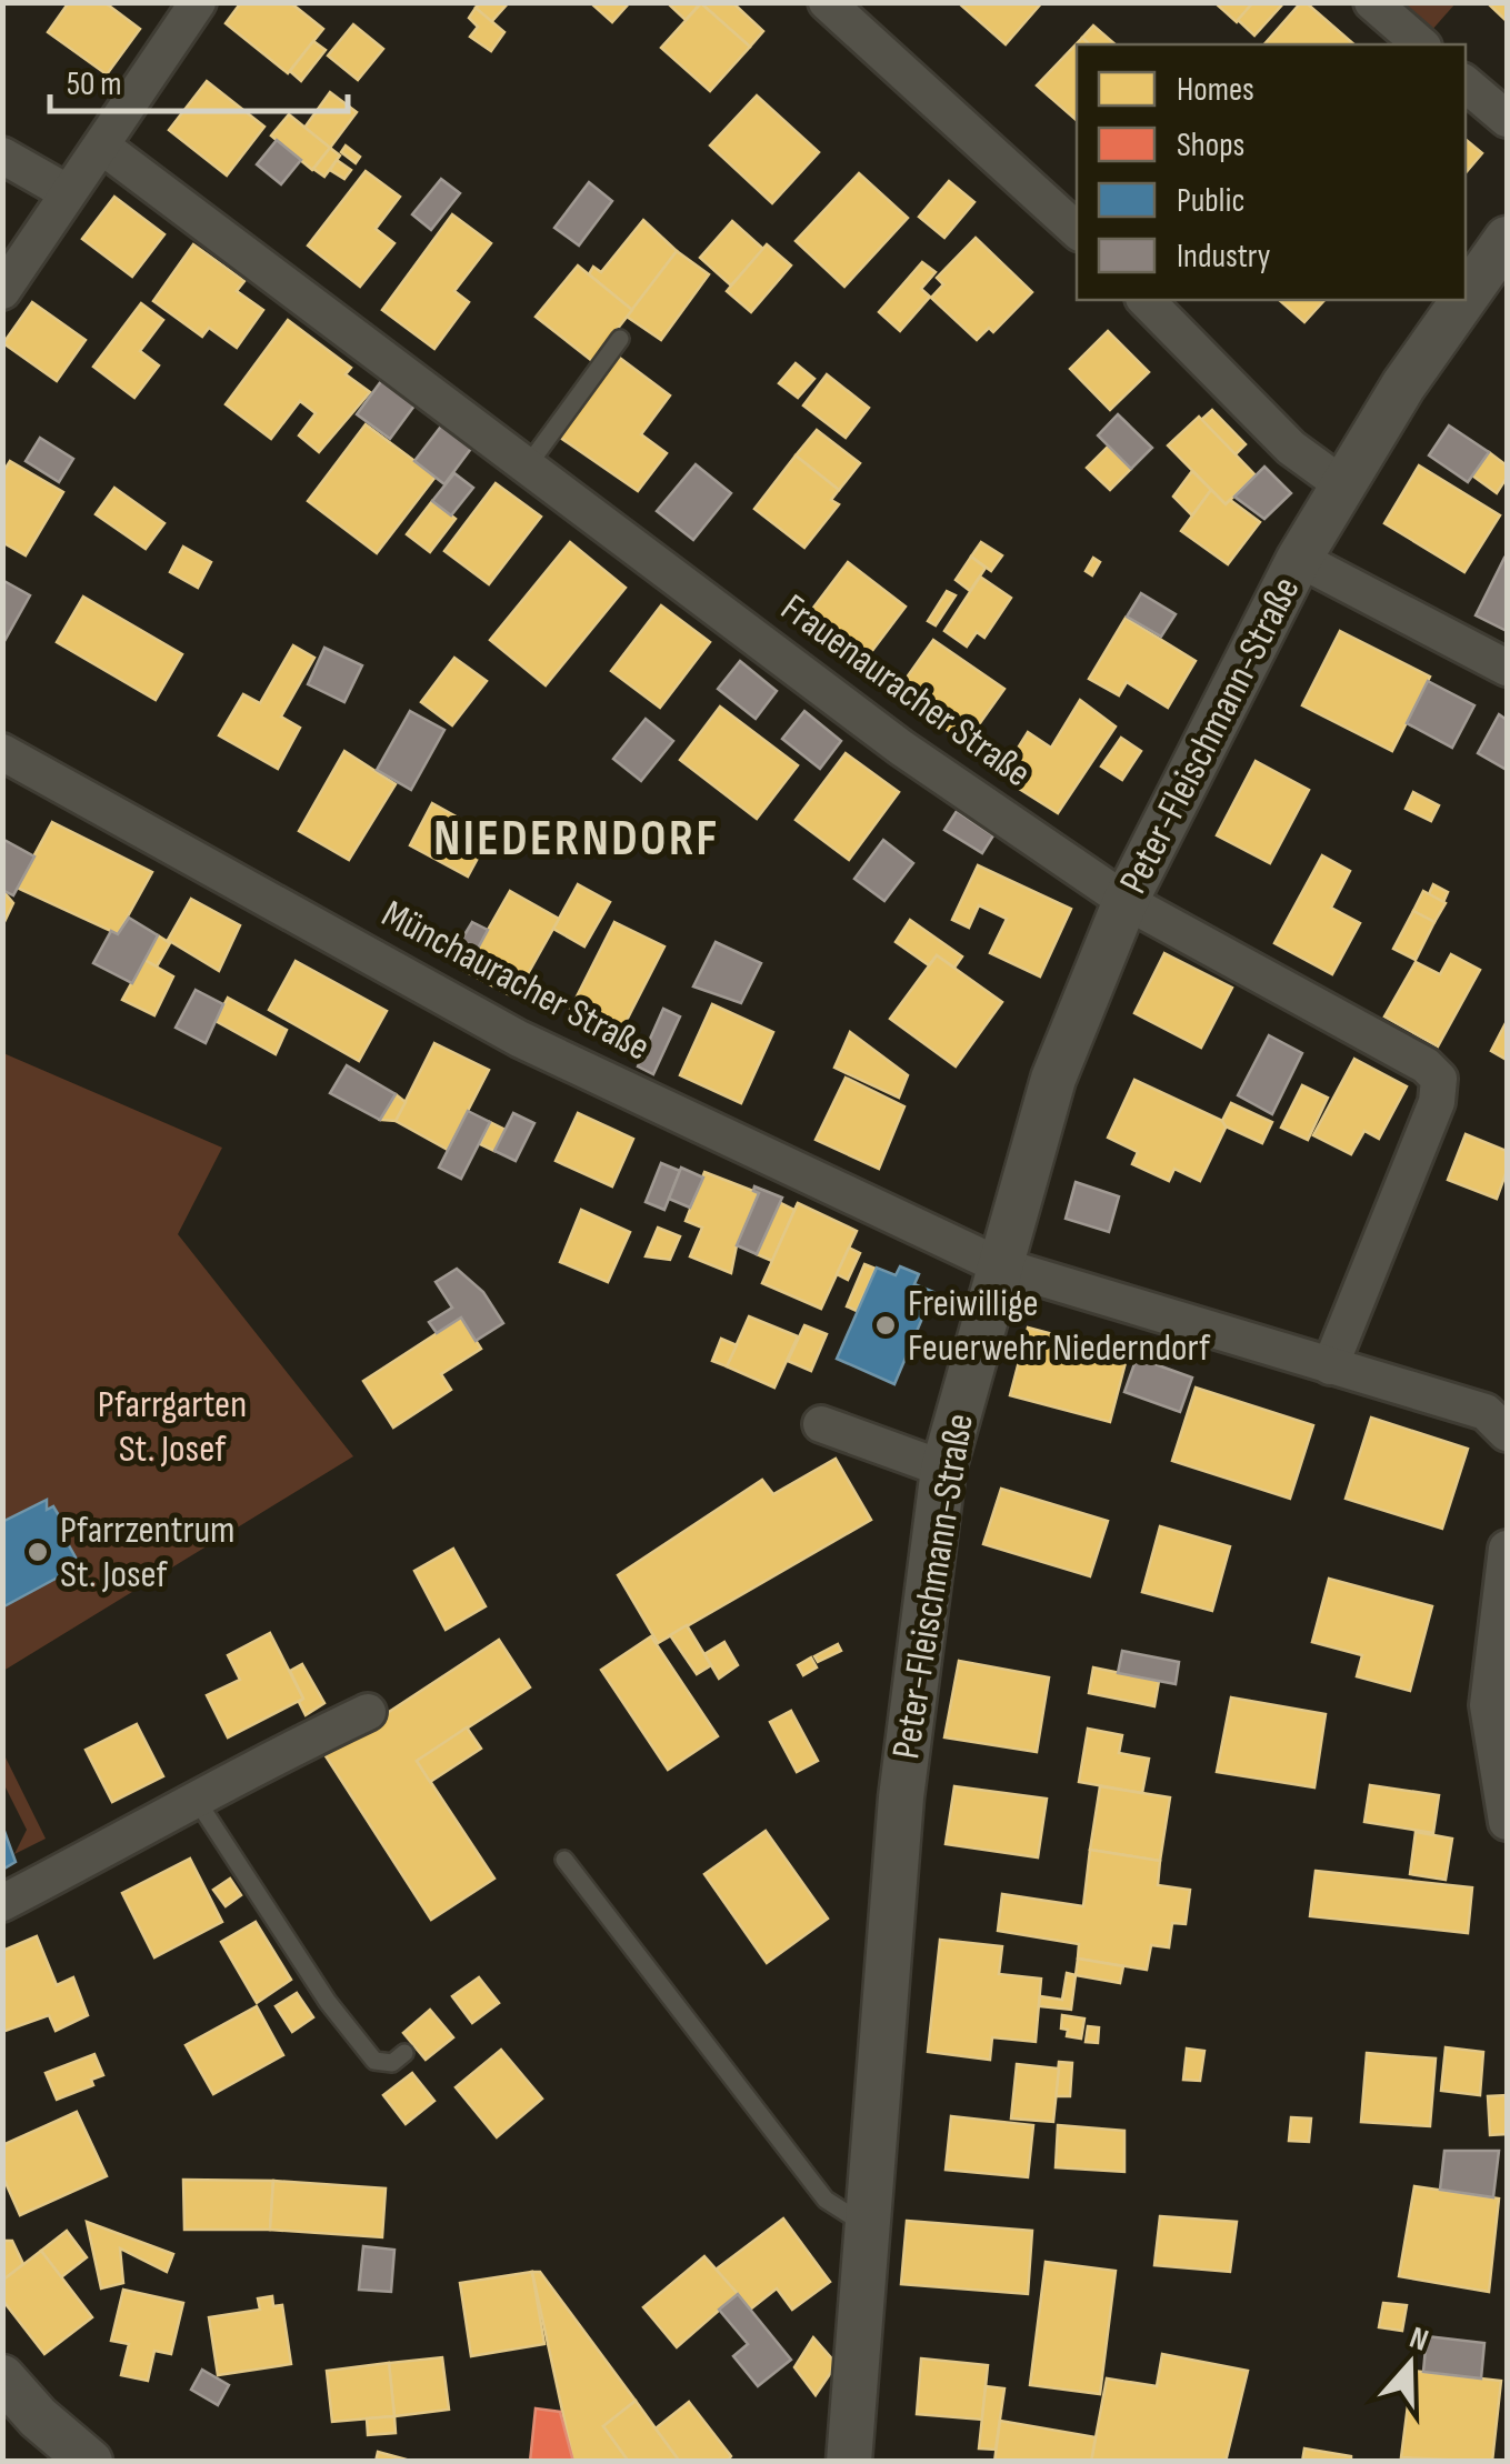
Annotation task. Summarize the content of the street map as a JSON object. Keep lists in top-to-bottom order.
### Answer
{
  "streets": {
    "street": ["Frauenauracher Straße", "Peter-Fleischmann-Straße", "Münchauracher Straße"]
  },
  "crossings": [
    ["Frauenauracher Straße", "Peter-Fleischmann-Straße"],
    ["Frauenauracher Straße", "Münchauracher Straße"],
    ["Peter-Fleischmann-Straße", "Münchauracher Straße"]
  ],
  "districts": ["NIEDERNDORF"],
  "parks": ["Pfarrgarten St. Josef"],
  "places": ["Freiwillige Feuerwehr Niederndorf", "Pfarrzentrum St. Josef"],
  "legend": [
    "Homes",
    "Shops",
    "Public",
    "Industry"
  ],
  "scale_bar": "50 m",
  "north": "top"
}
